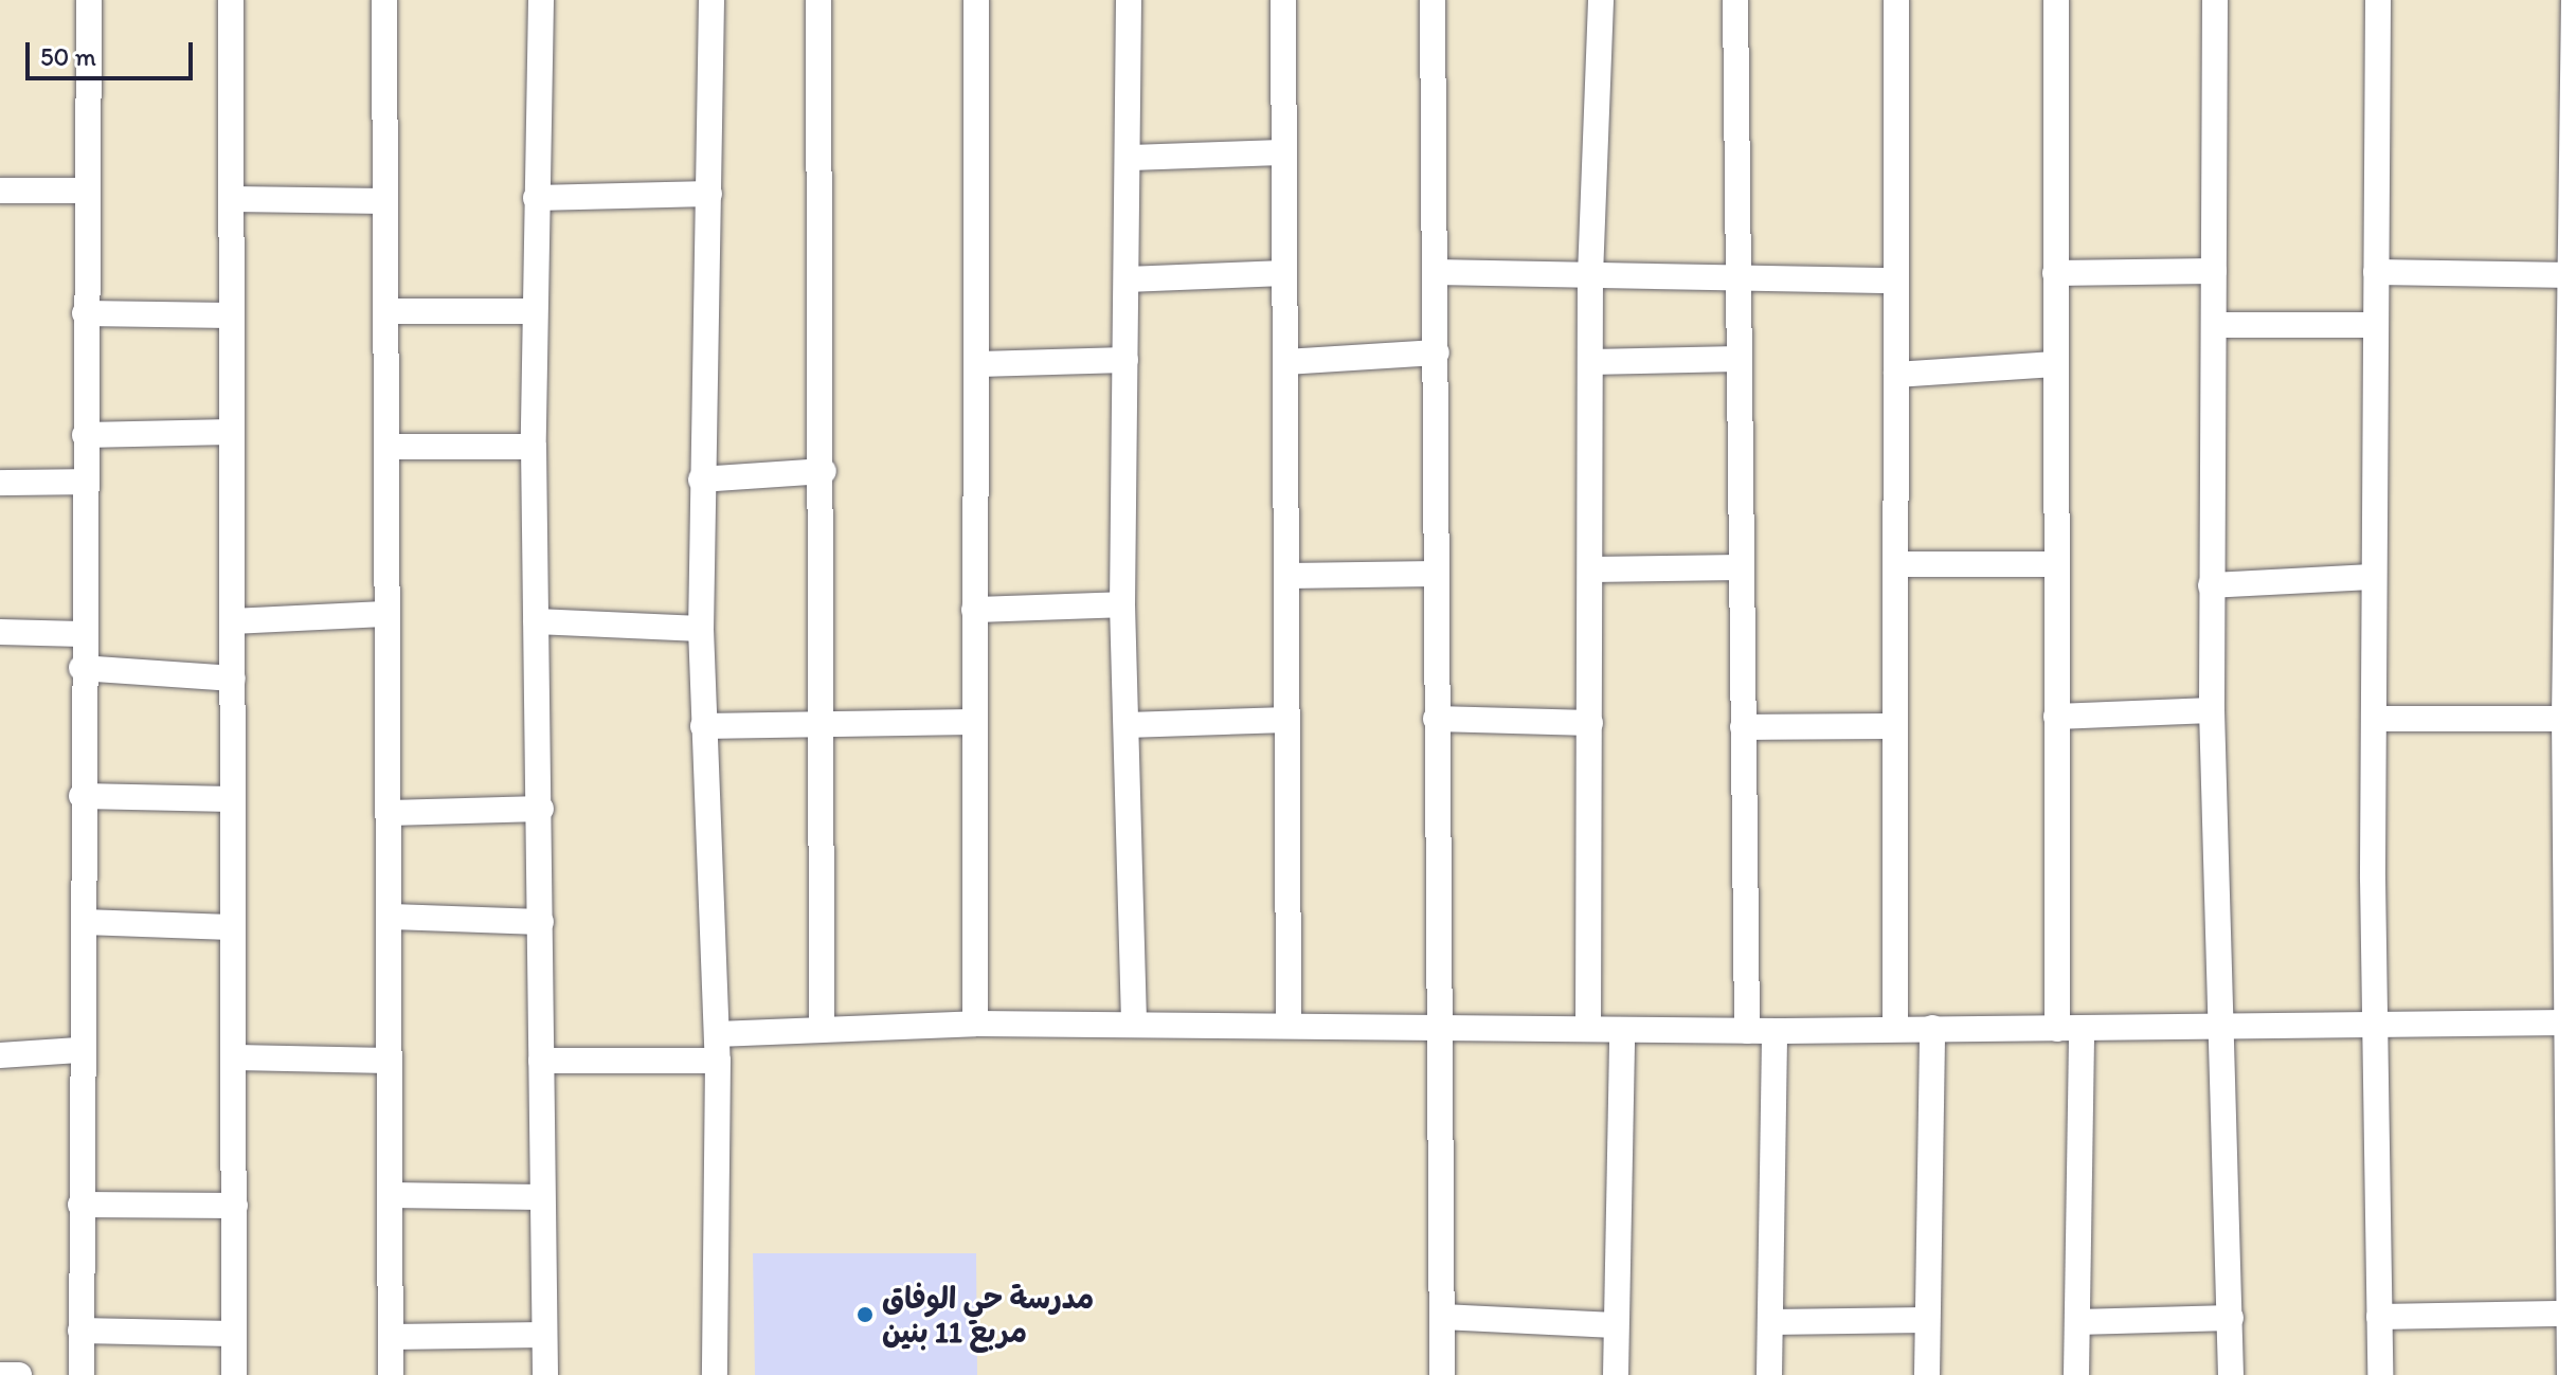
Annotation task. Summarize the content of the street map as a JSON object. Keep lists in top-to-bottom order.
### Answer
{
  "places": ["مدرسة حي الوفاق مربع 11 بنين"],
  "scale_bar": "50 m"
}
